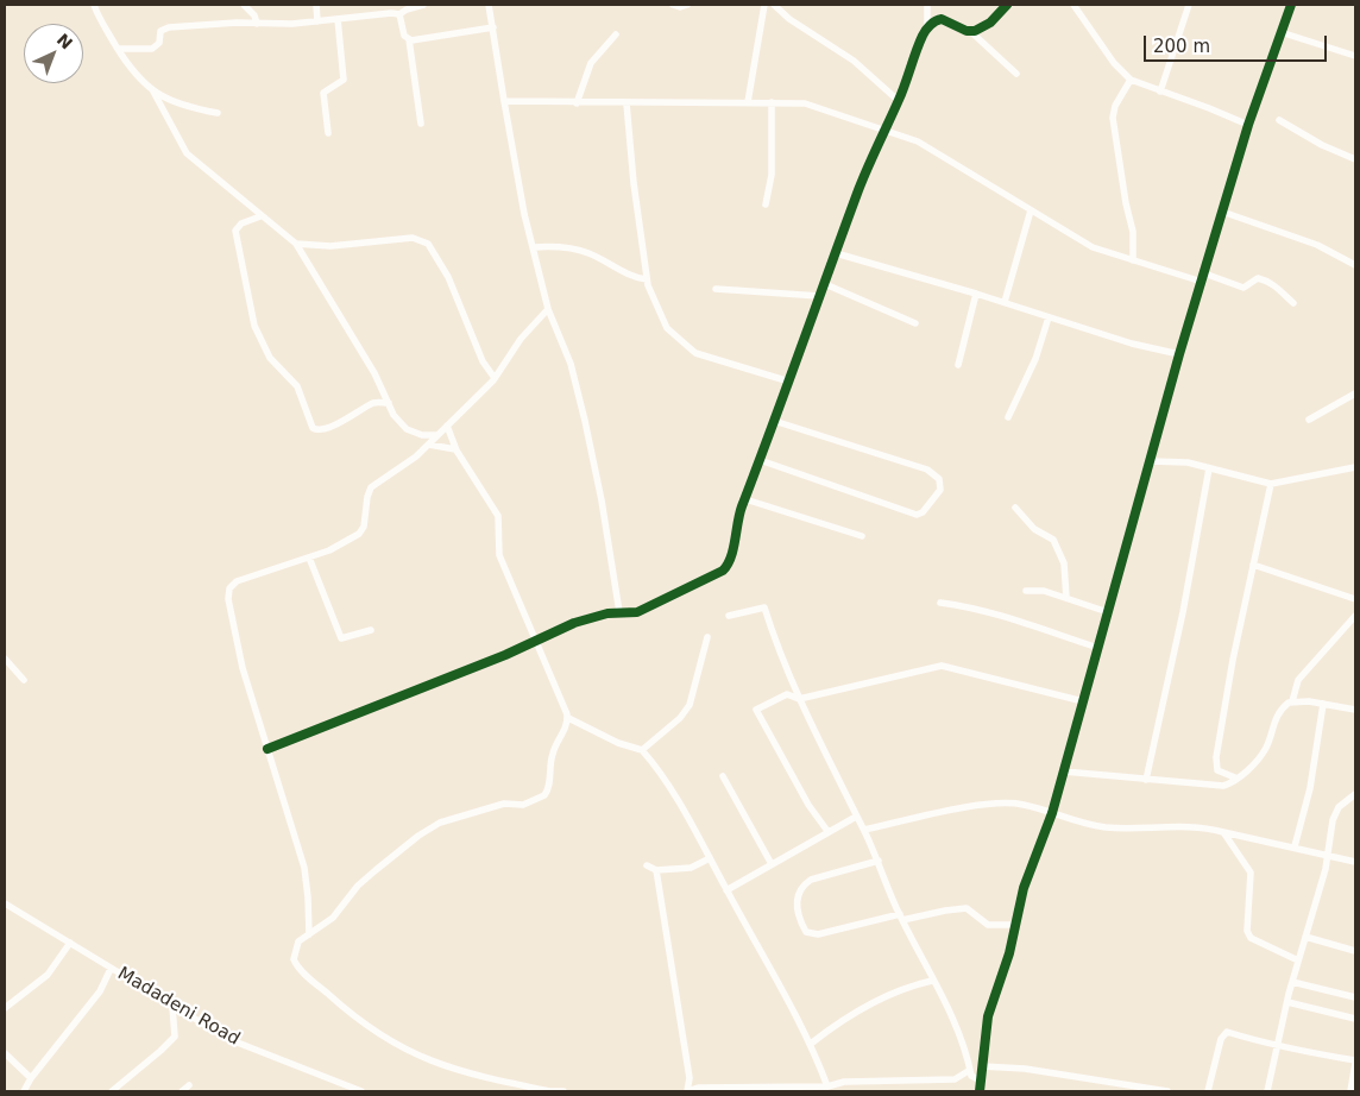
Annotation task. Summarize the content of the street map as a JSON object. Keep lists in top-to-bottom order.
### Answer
{
  "streets": {
    "street": ["Madadeni Road"]
  },
  "scale_bar": "200 m",
  "north": "top right"
}
